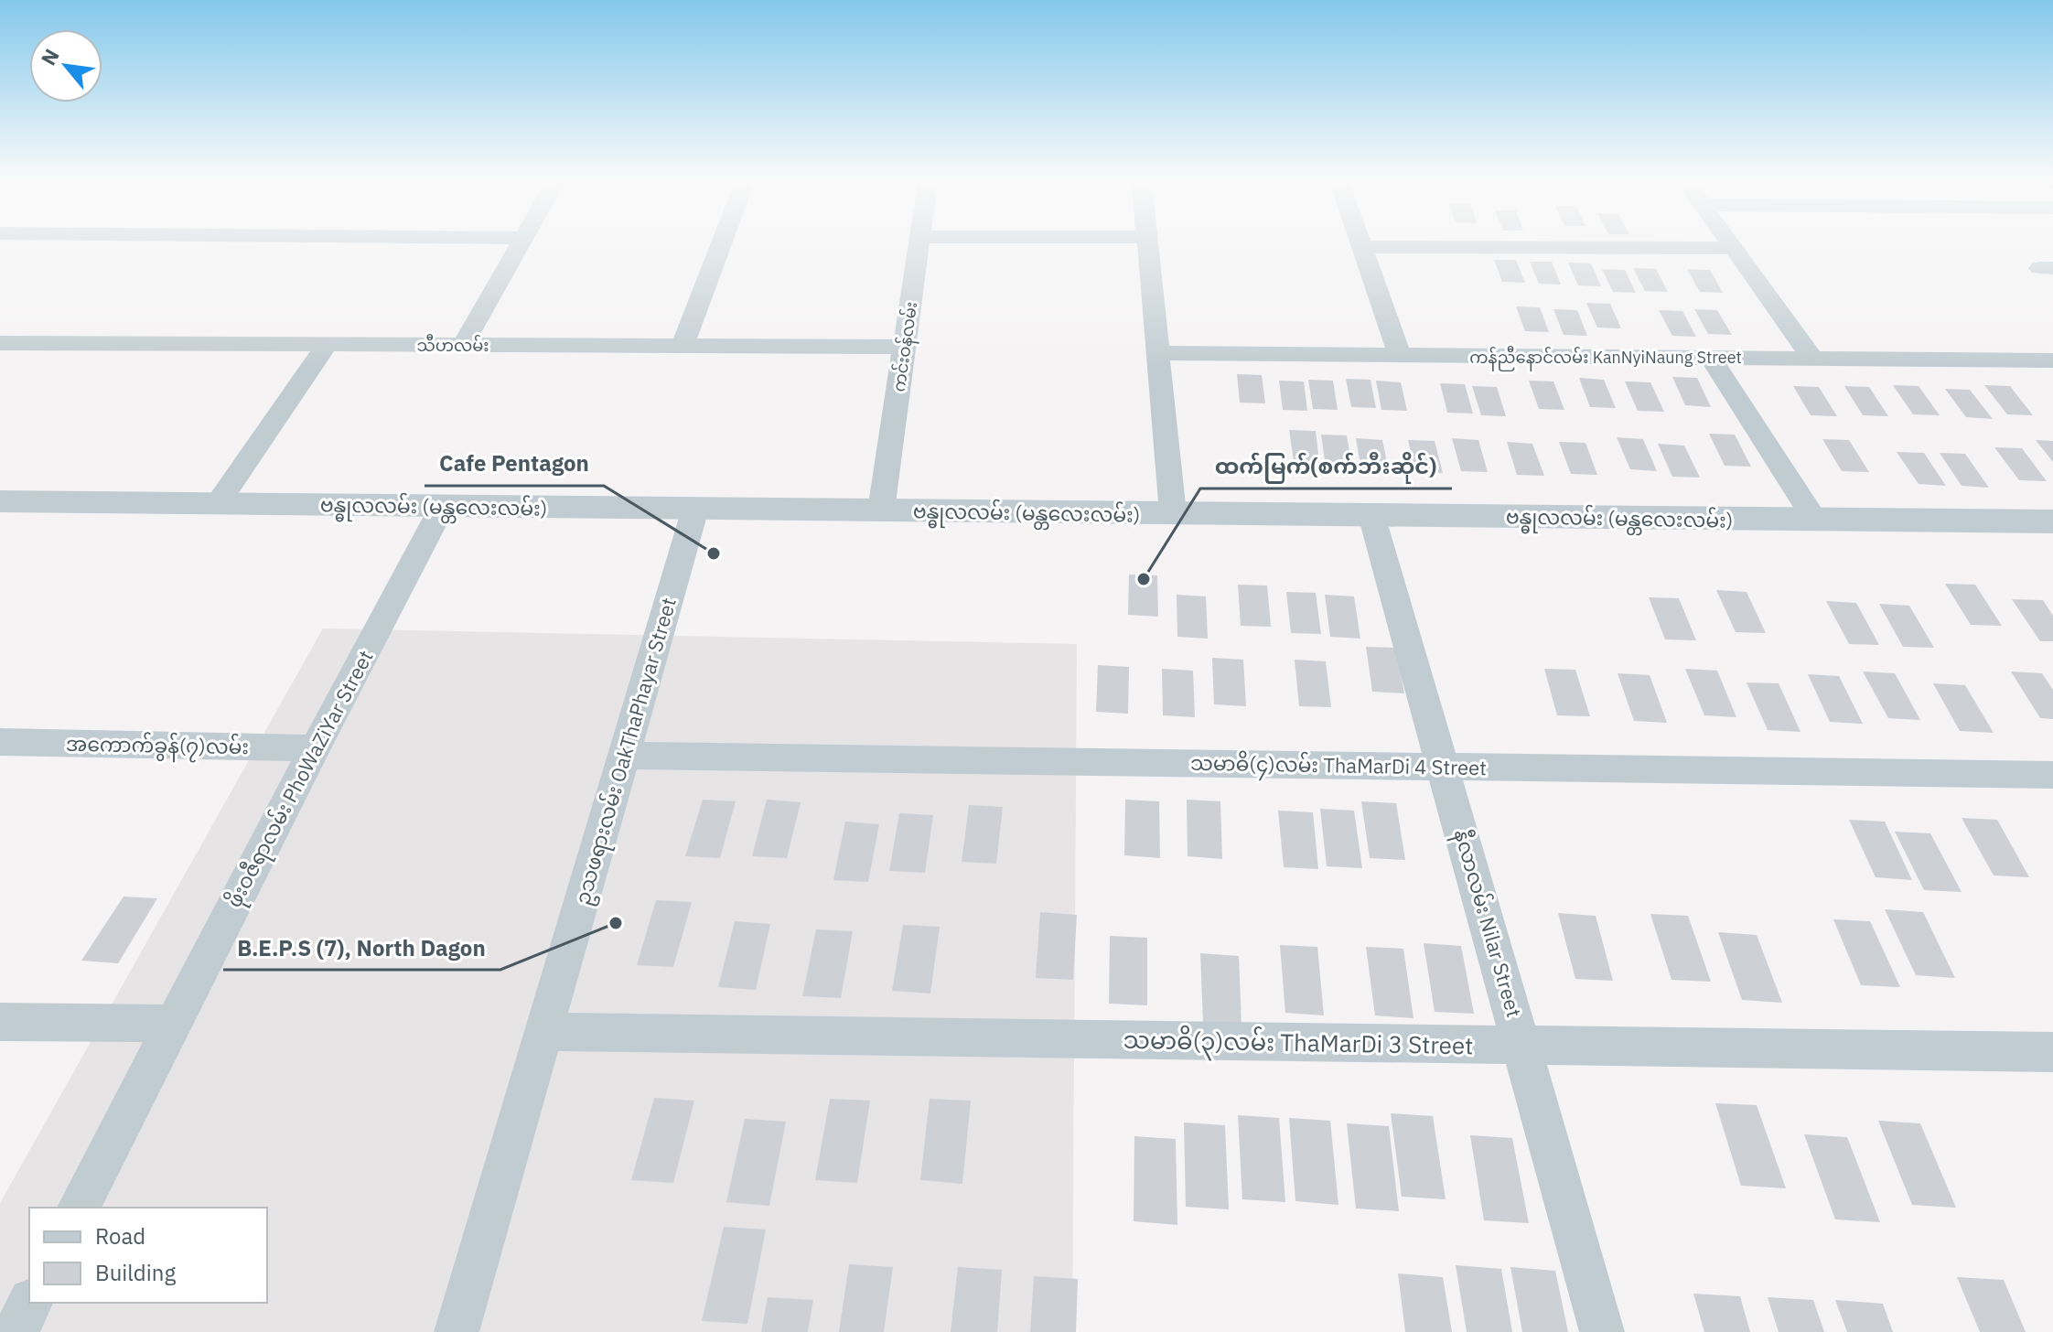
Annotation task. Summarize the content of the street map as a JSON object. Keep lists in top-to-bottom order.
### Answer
{
  "streets": {
    "street": [
      "သီဟလမ်း",
      "ကင်းဝန်လမ်း",
      "ကန်ညီနောင်လမ်း KanNyiNaung Street",
      "ဗန္ဓုလလမ်း (မန္တလေးလမ်း)",
      "အကောက်ခွန်(၇)လမ်း",
      "ဥသဖရားလမ်း OakThaPhayar Street",
      "သမာဓိ(၄)လမ်း ThaMarDi 4 Street",
      "ဖိုးဝဇီရာလမ်း PhoWaZiYar Street",
      "နီလာလမ်း Nilar Street",
      "သမာဓိ(၃)လမ်း ThaMarDi 3 Street"
    ]
  },
  "crossings": [
    ["သီဟလမ်း", "ကင်းဝန်လမ်း"],
    ["ကင်းဝန်လမ်း", "ဗန္ဓုလလမ်း (မန္တလေးလမ်း)"],
    ["ဗန္ဓုလလမ်း (မန္တလေးလမ်း)", "ဥသဖရားလမ်း OakThaPhayar Street"],
    ["ဗန္ဓုလလမ်း (မန္တလေးလမ်း)", "ဖိုးဝဇီရာလမ်း PhoWaZiYar Street"],
    ["ဗန္ဓုလလမ်း (မန္တလေးလမ်း)", "နီလာလမ်း Nilar Street"],
    ["အကောက်ခွန်(၇)လမ်း", "ဖိုးဝဇီရာလမ်း PhoWaZiYar Street"],
    ["ဥသဖရားလမ်း OakThaPhayar Street", "သမာဓိ(၄)လမ်း ThaMarDi 4 Street"],
    ["ဥသဖရားလမ်း OakThaPhayar Street", "သမာဓိ(၃)လမ်း ThaMarDi 3 Street"],
    ["သမာဓိ(၄)လမ်း ThaMarDi 4 Street", "နီလာလမ်း Nilar Street"],
    ["နီလာလမ်း Nilar Street", "သမာဓိ(၃)လမ်း ThaMarDi 3 Street"]
  ],
  "places": ["Cafe Pentagon", "ထက်မြက်(စက်ဘီးဆိုင်)", "B.E.P.S (7), North Dagon"],
  "legend": ["Road", "Building"],
  "north": "top left"
}
